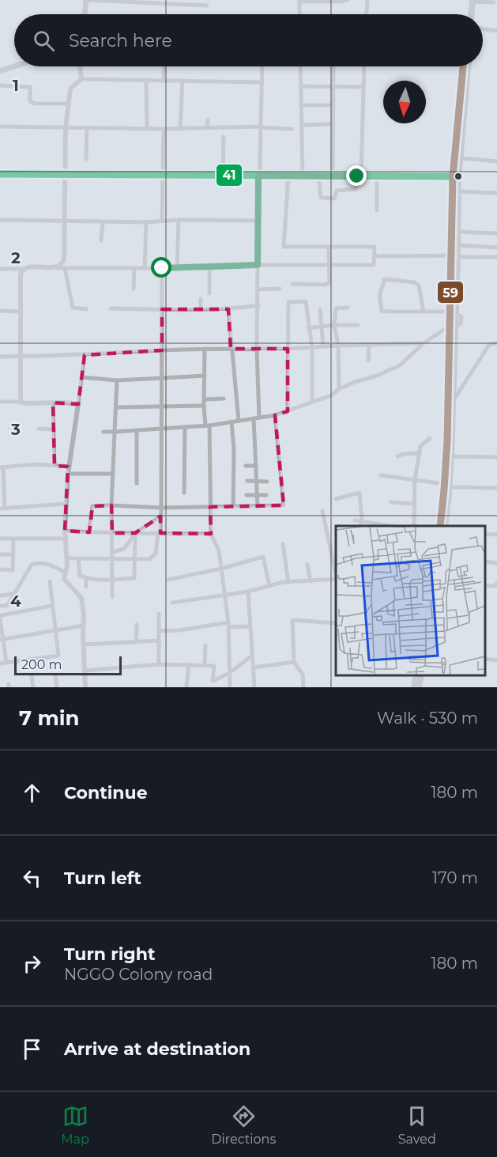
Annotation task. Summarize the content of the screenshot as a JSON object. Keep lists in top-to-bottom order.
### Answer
{
  "lines": ["transit line 59", "transit line 41"],
  "scale_bar": "200 m",
  "north": "bottom",
  "page": {
    "search": "Search here",
    "scale": "200 m",
    "heading": ["7 min", "Walk · 530 m"],
    "list": [
      ["Continue", "180 m"],
      ["Turn left", "170 m"],
      ["Turn right", "NGGO Colony road", "180 m"],
      "Arrive at destination"
    ],
    "nav": ["Map", "Directions", "Saved"]
  },
  "grid": {
    "rows": [
      "1",
      "2",
      "3",
      "4"
    ]
  }
}
